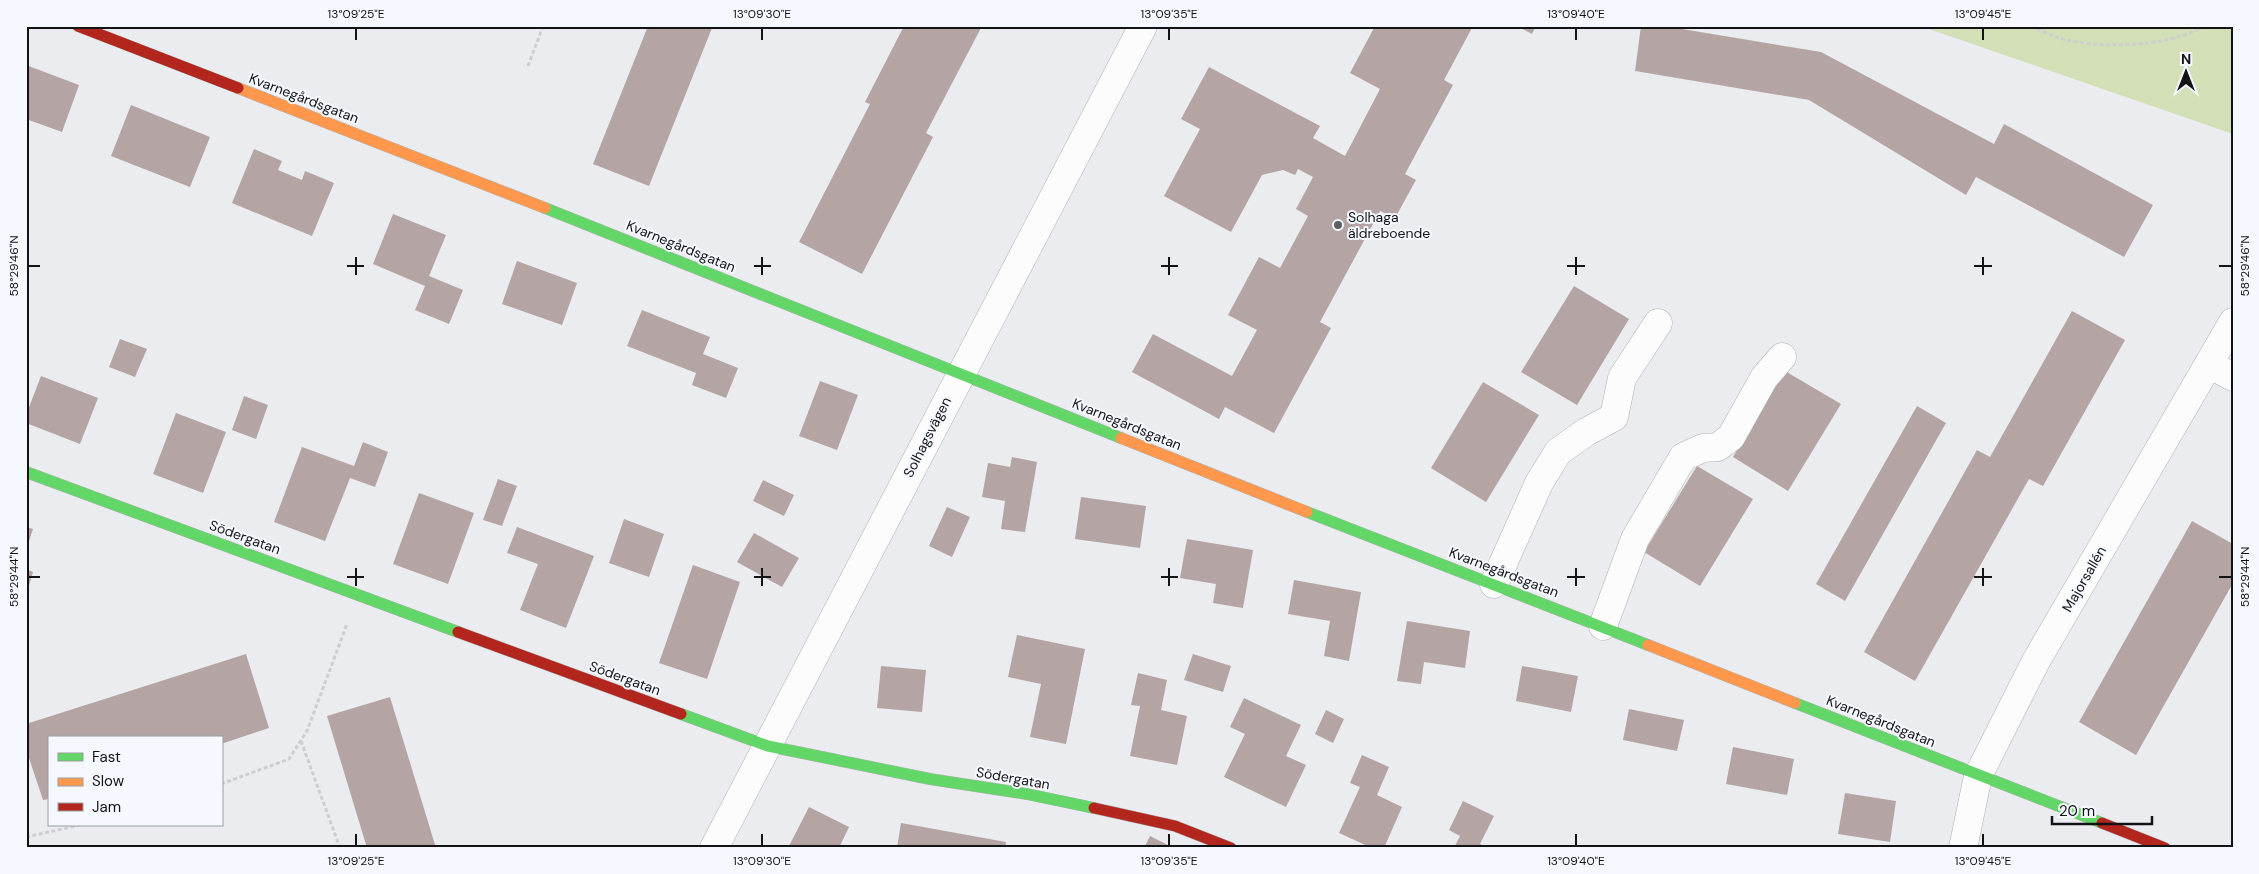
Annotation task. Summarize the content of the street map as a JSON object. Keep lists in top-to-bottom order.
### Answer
{
  "streets": {
    "street": [
      "Kvarnegårdsgatan",
      "Solhagsvägen",
      "Södergatan",
      "Majorsallén"
    ]
  },
  "crossings": [
    ["Kvarnegårdsgatan", "Solhagsvägen"],
    ["Kvarnegårdsgatan", "Majorsallén"],
    ["Solhagsvägen", "Södergatan"]
  ],
  "places": ["Solhaga äldreboende"],
  "legend": ["Fast", "Slow", "Jam"],
  "scale_bar": "20 m",
  "north": "top",
  "coordinates": [
    "13°09'25\"E",
    "13°09'30\"E",
    "13°09'35\"E",
    "13°09'40\"E",
    "13°09'45\"E",
    "58°29'46\"N",
    "58°29'44\"N"
  ]
}
